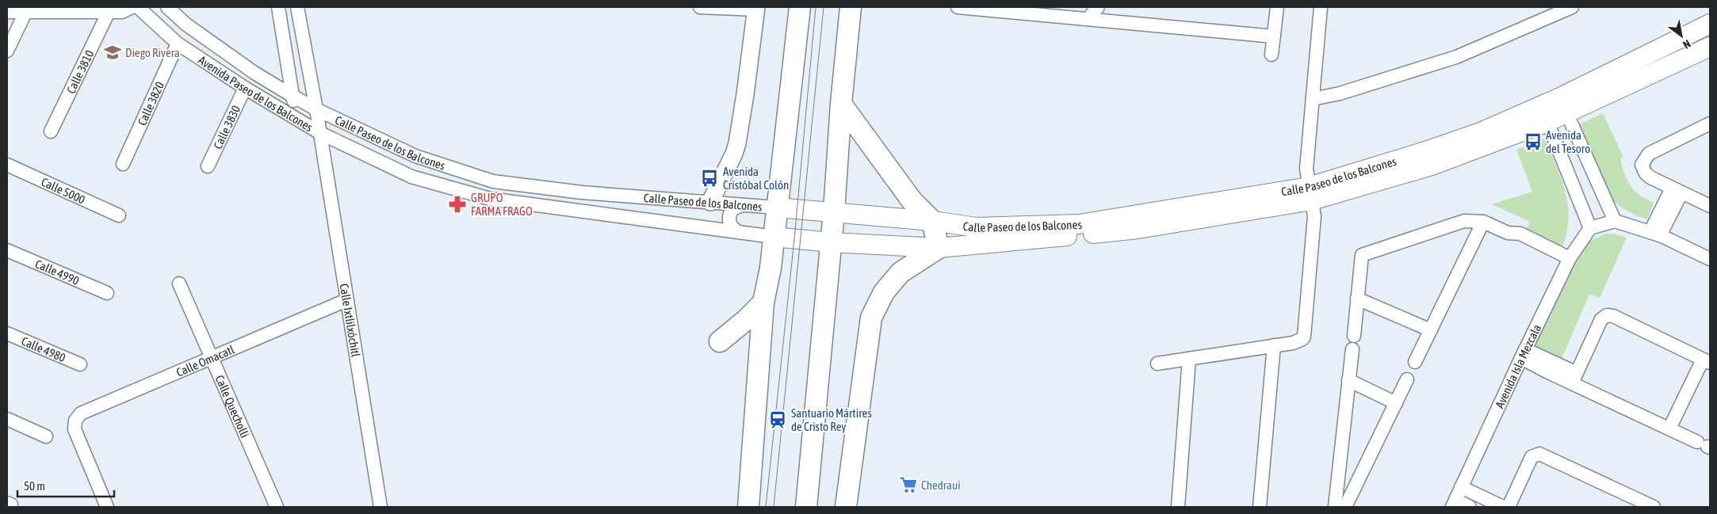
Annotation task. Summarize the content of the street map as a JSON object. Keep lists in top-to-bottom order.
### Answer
{
  "streets": {
    "main road": ["Calle Paseo de los Balcones"],
    "street": [
      "Calle 3810",
      "Avenida Paseo de los Balcones",
      "Calle 3820",
      "Calle 3830",
      "Calle 5000",
      "Calle 4990",
      "Calle Ixtlilxóchitl",
      "Calle 4980",
      "Calle Omacatl",
      "Avenida Isla Mezcala",
      "Calle Quecholli"
    ]
  },
  "crossings": [
    ["Avenida Paseo de los Balcones", "Calle 3820"],
    ["Avenida Paseo de los Balcones", "Calle 3830"],
    ["Avenida Paseo de los Balcones", "Calle Paseo de los Balcones"],
    ["Avenida Paseo de los Balcones", "Calle Ixtlilxóchitl"],
    ["Calle Paseo de los Balcones", "Calle Ixtlilxóchitl"],
    ["Calle Ixtlilxóchitl", "Calle Omacatl"],
    ["Calle Omacatl", "Calle Quecholli"]
  ],
  "places": {
    "school or university": ["Diego Rivera"],
    "bus stop": ["Avenida del Tesoro", "Avenida Cristóbal Colón"],
    "pharmacy": ["GRUPO FARMA FRAGO"],
    "station": ["Santuario Mártires de Cristo Rey"],
    "supermarket": ["Chedraui"]
  },
  "scale_bar": "50 m",
  "north": "bottom right"
}
